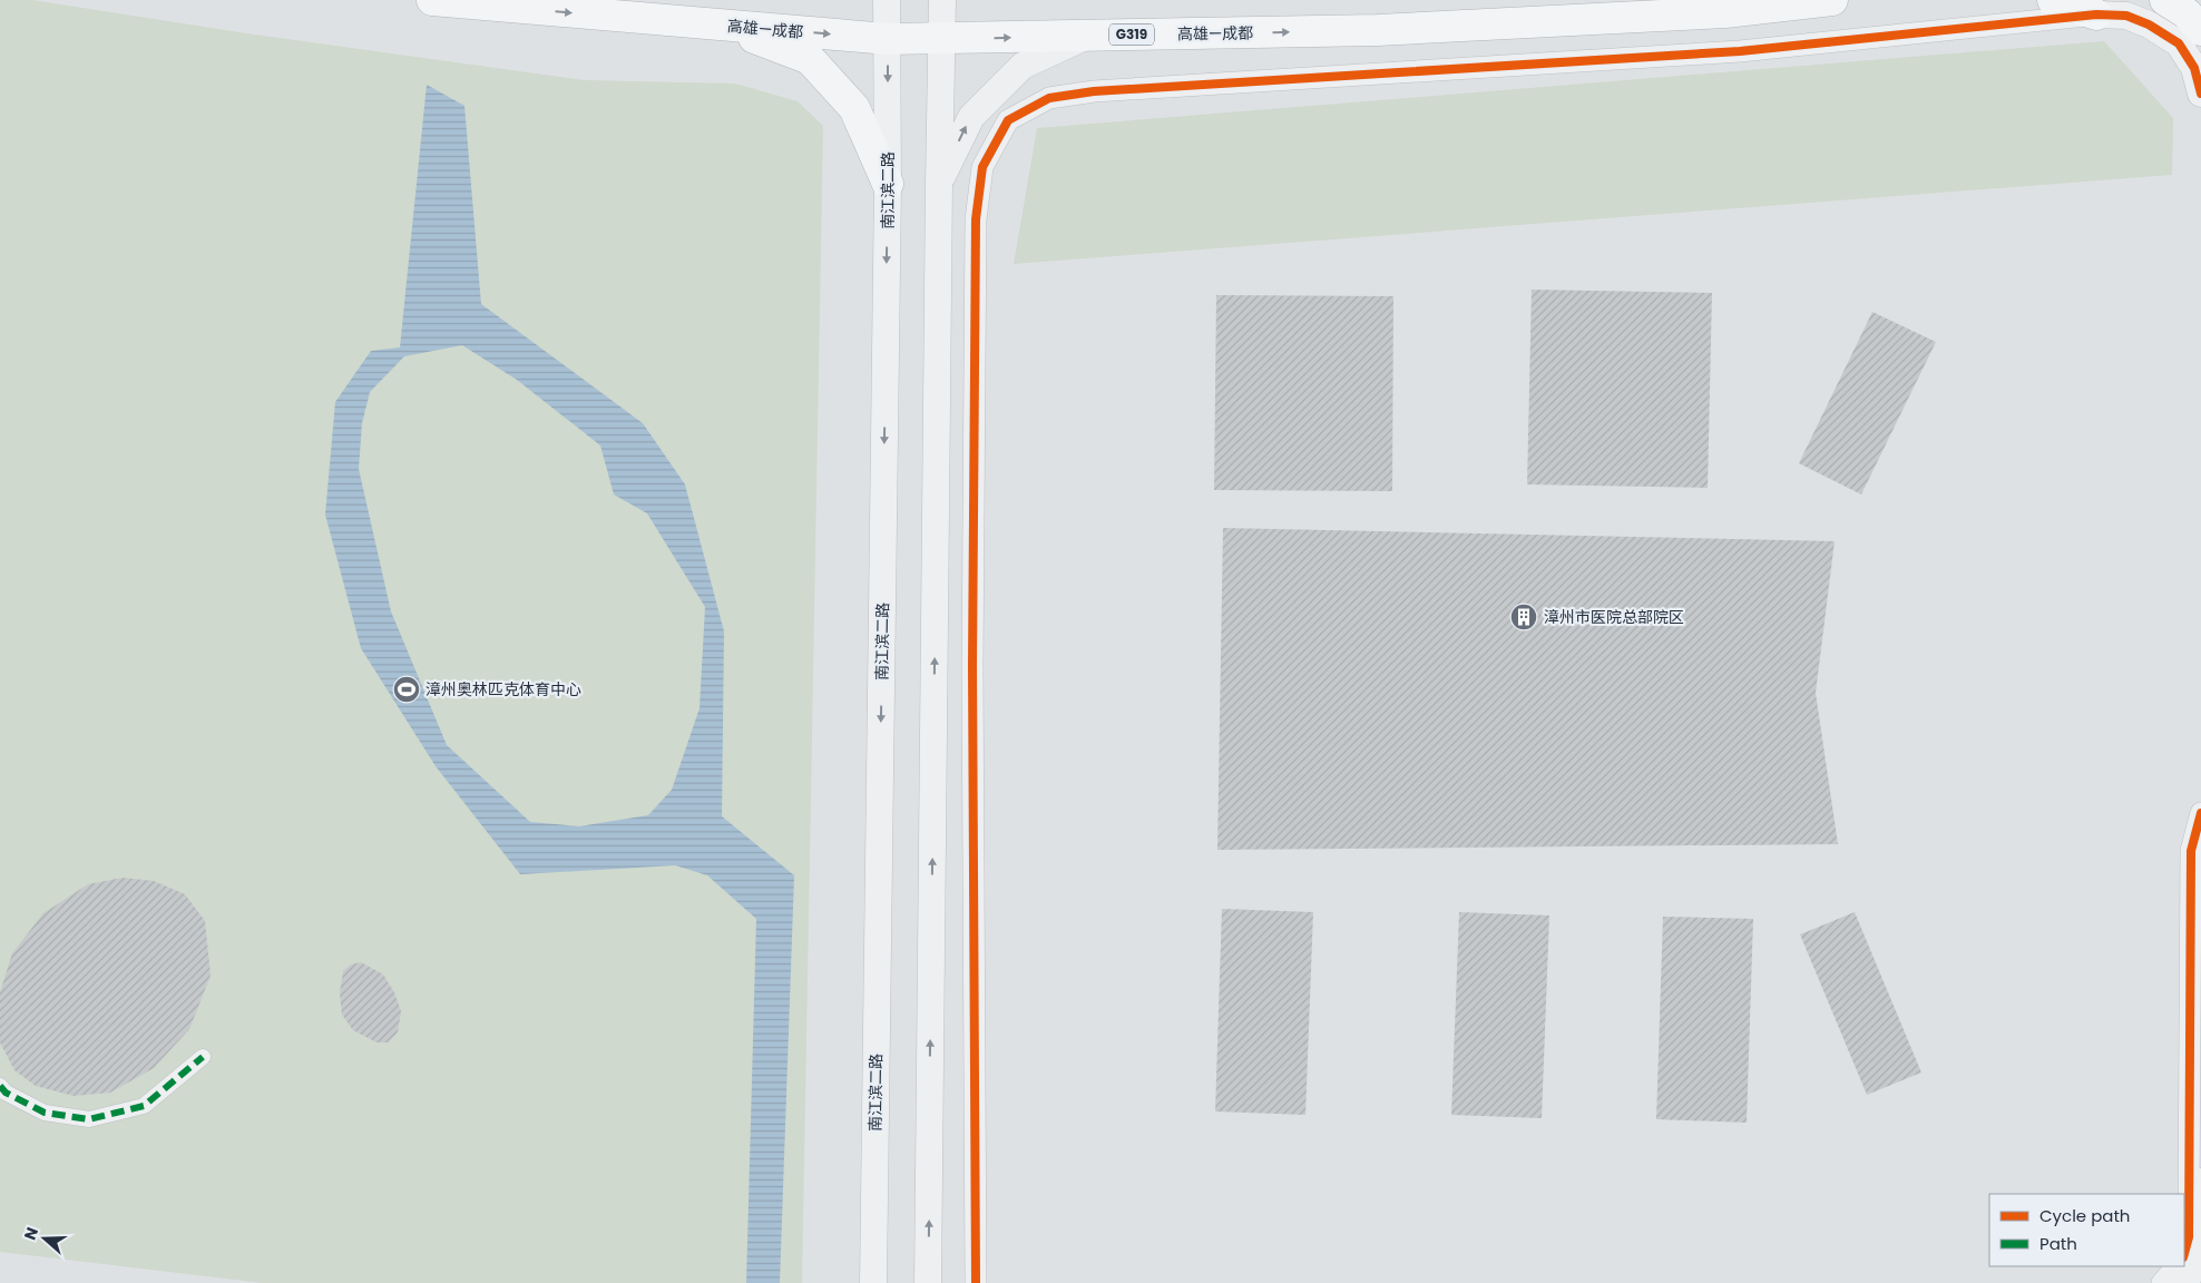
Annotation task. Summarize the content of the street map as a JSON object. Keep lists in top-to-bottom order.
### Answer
{
  "streets": {
    "highway": ["高雄—成都", "G319"],
    "street": ["南江滨二路"]
  },
  "crossings": [
    ["高雄—成都", "南江滨二路"]
  ],
  "one_way": ["高雄—成都"],
  "places": {
    "building": ["漳州市医院总部院区"],
    "sports": ["漳州奥林匹克体育中心"]
  },
  "legend": ["Cycle path", "Path"],
  "north": "left"
}
